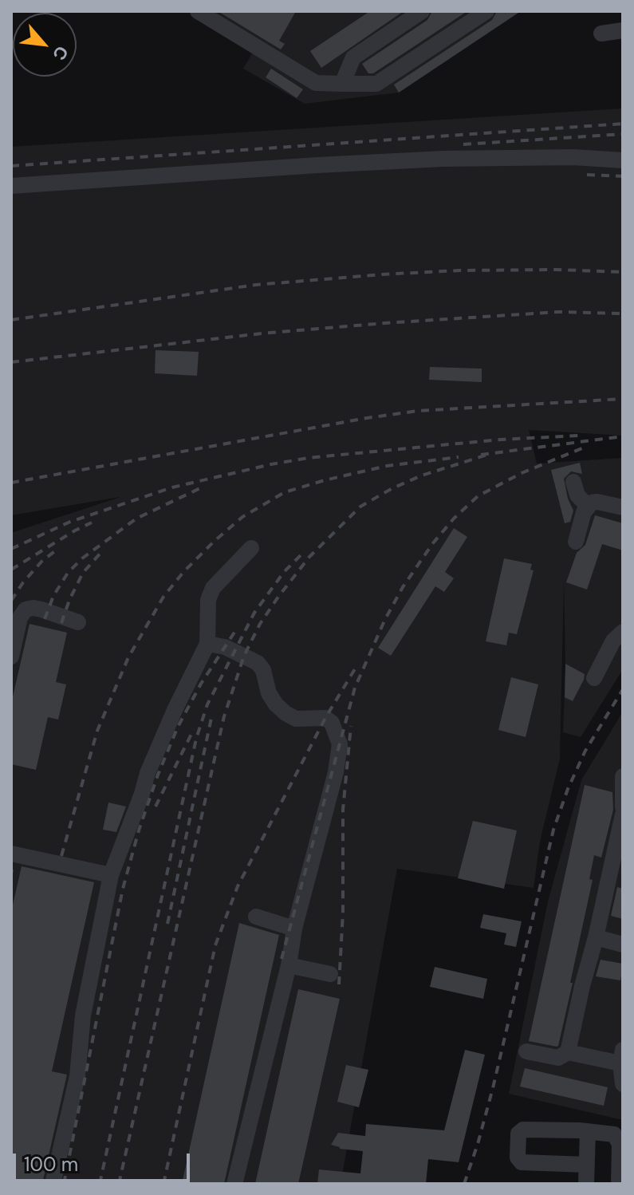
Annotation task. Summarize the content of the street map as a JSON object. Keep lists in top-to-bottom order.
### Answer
{
  "scale_bar": "100 m",
  "north": "bottom right"
}
